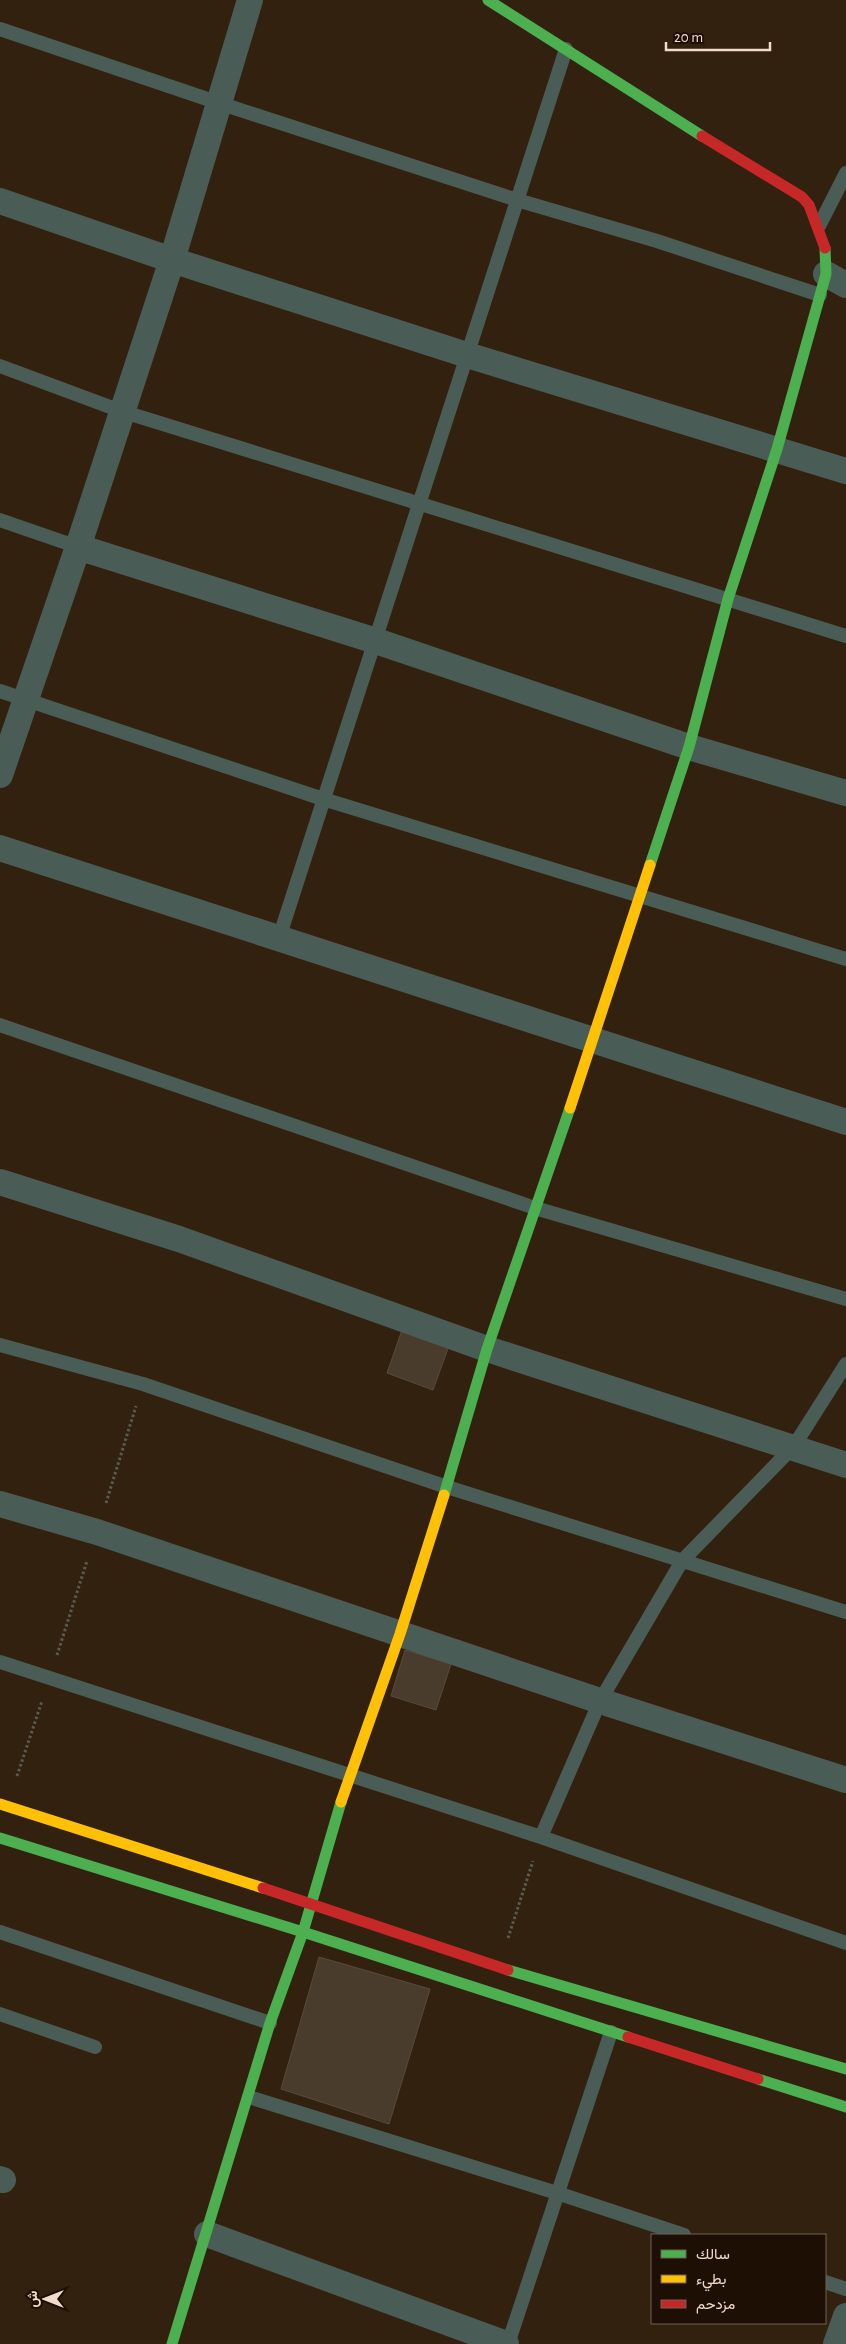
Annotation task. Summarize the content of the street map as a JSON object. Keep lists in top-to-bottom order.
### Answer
{
  "legend": ["سالك", "بطيء", "مزدحم"],
  "scale_bar": "20 m",
  "north": "left"
}
